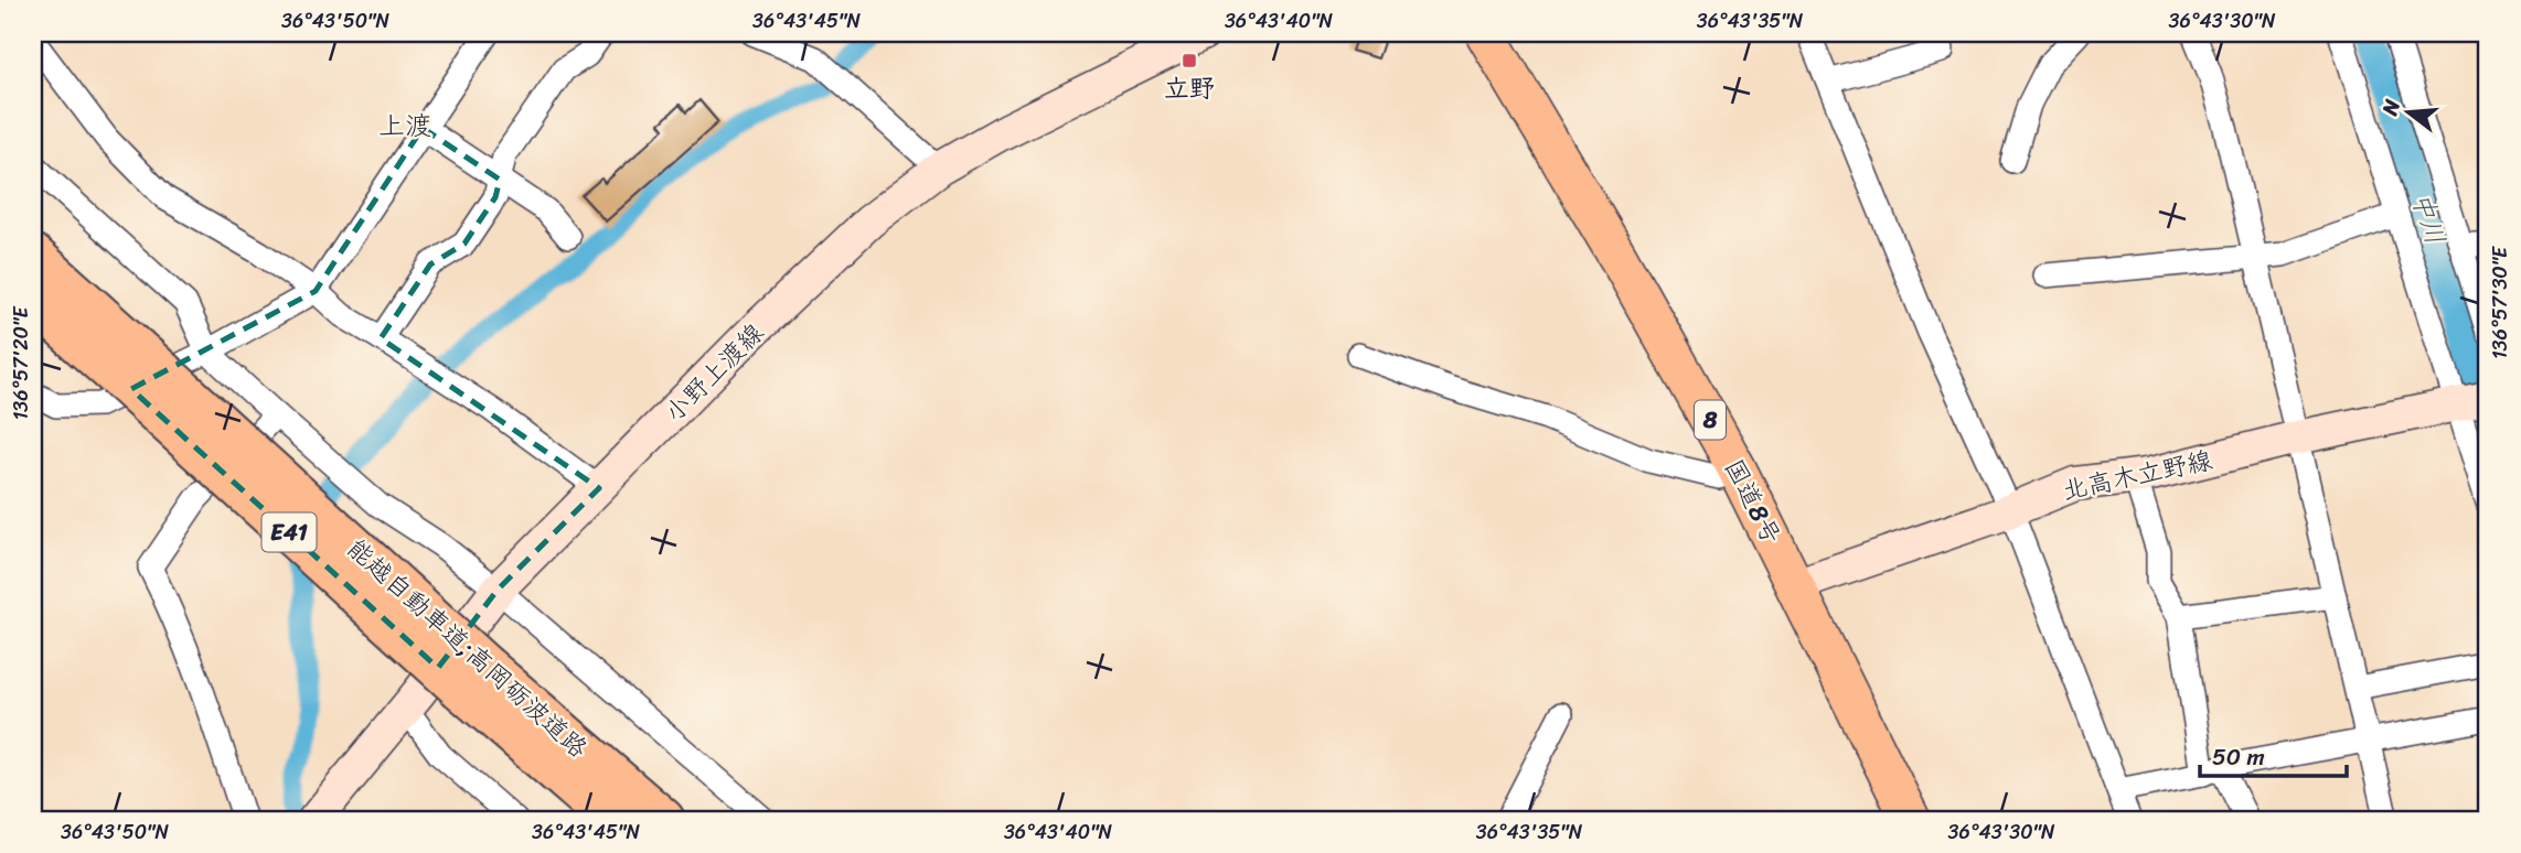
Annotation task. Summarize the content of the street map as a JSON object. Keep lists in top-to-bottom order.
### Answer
{
  "streets": {
    "highway": [
      "8",
      "国道8号",
      "E41",
      "能越自動車道;高岡砺波道路"
    ],
    "main road": ["小野上渡線", "北高木立野線"]
  },
  "crossings": [
    ["北高木立野線", "国道8号"]
  ],
  "districts": ["上渡"],
  "water": ["中川"],
  "places": {
    "transit": ["立野"]
  },
  "scale_bar": "50 m",
  "north": "left",
  "coordinates": [
    "36°43'50\"N",
    "36°43'45\"N",
    "36°43'40\"N",
    "36°43'35\"N",
    "36°43'30\"N",
    "136°57'30\"E",
    "136°57'20\"E"
  ]
}
